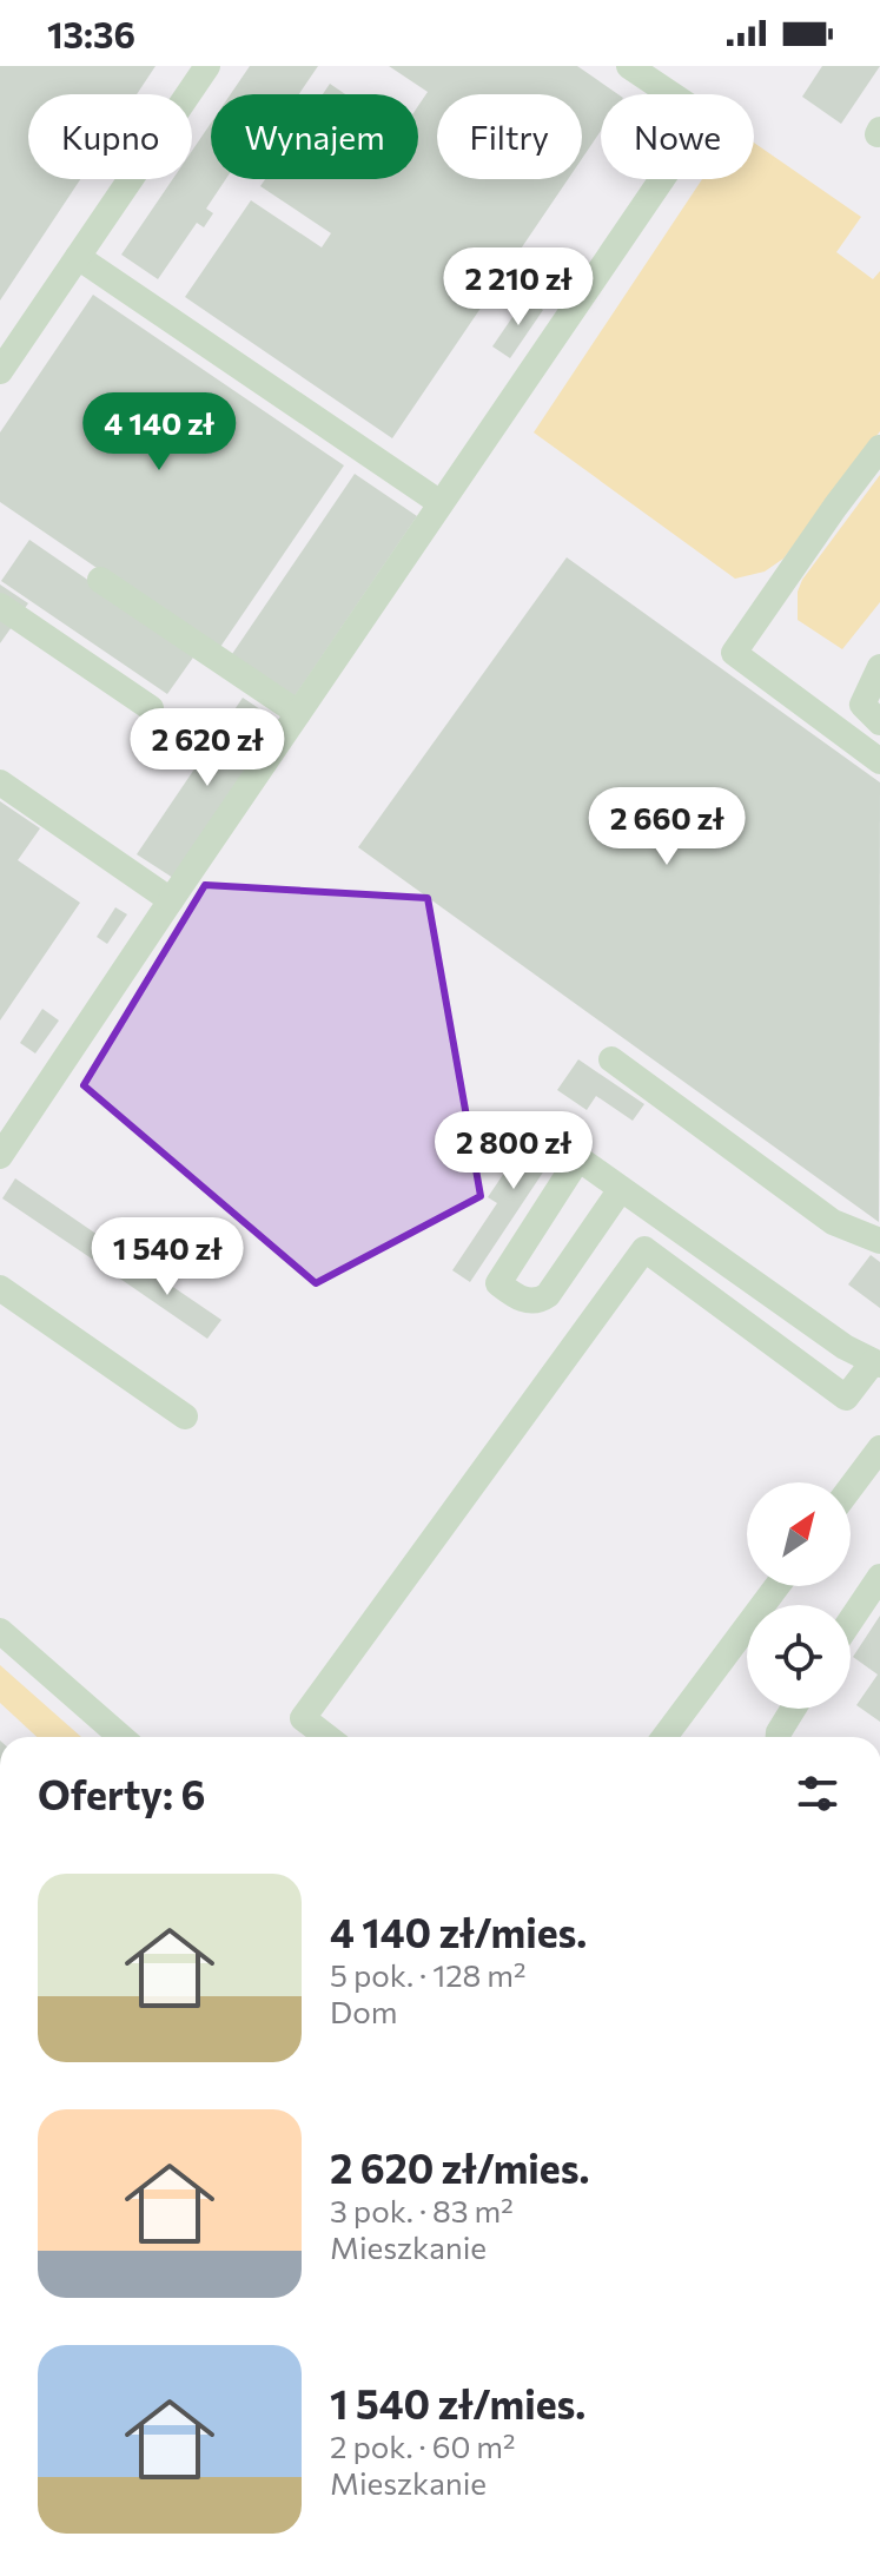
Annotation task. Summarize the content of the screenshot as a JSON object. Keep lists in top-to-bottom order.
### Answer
{
  "north": "top right",
  "page": {
    "status": "13:36",
    "chip": [
      "Kupno",
      "Wynajem",
      "Filtry",
      "Nowe"
    ],
    "price": [
      "2 210 zł",
      "4 140 zł",
      "2 620 zł",
      "2 660 zł",
      "2 800 zł",
      "1 540 zł"
    ],
    "heading": "Oferty: 6",
    "list": [
      {
        "name": "4 140 zł/mies.",
        "note": "5 pok. · 128 m² · Dom"
      },
      {
        "name": "2 620 zł/mies.",
        "note": "3 pok. · 83 m² · Mieszkanie"
      },
      {
        "name": "1 540 zł/mies.",
        "note": "2 pok. · 60 m² · Mieszkanie"
      }
    ]
  }
}
